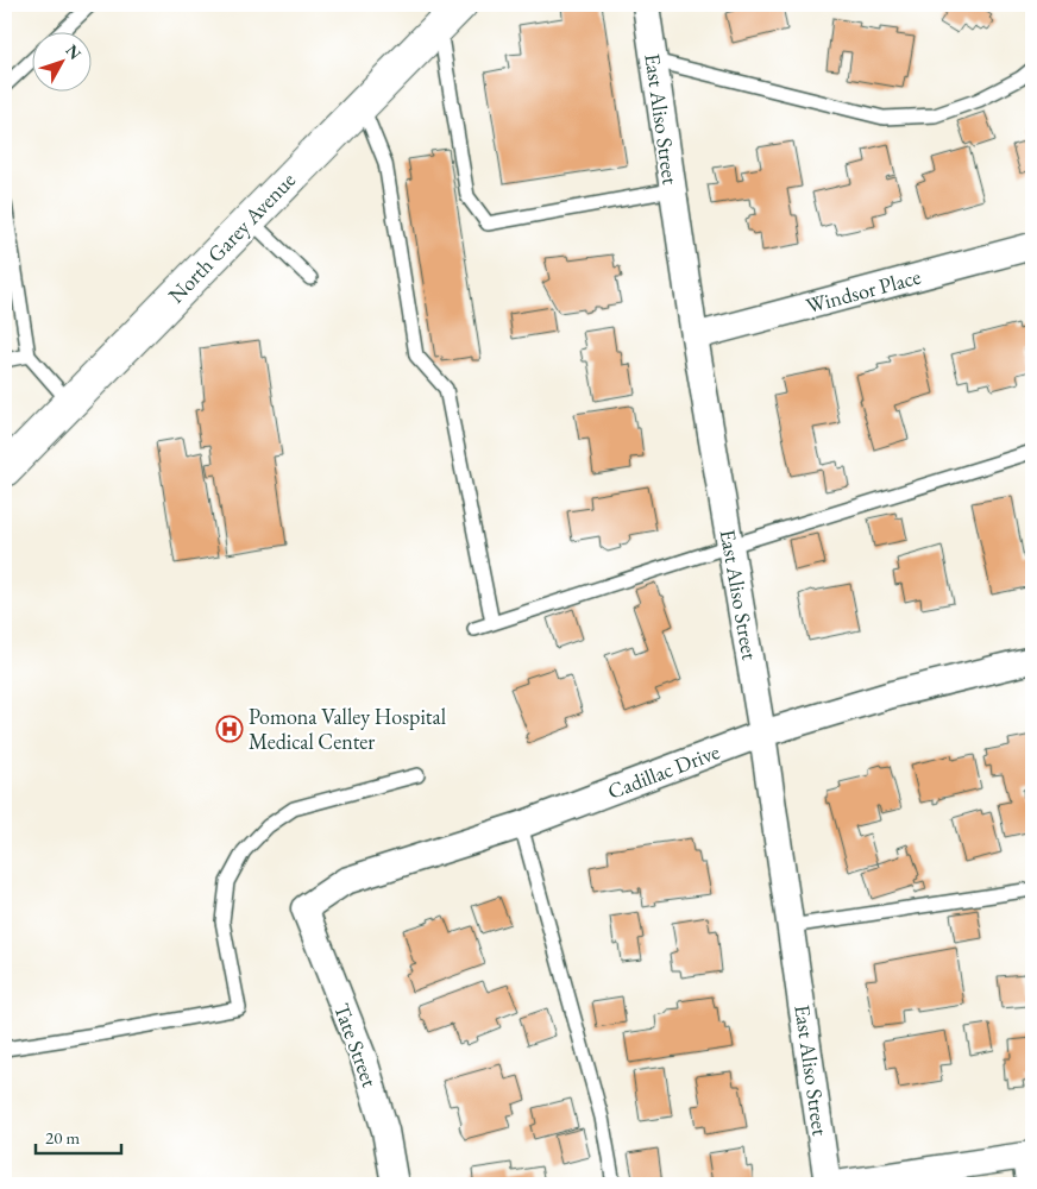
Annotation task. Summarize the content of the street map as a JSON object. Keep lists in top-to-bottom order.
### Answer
{
  "streets": {
    "main road": ["North Garey Avenue"],
    "street": [
      "East Aliso Street",
      "Windsor Place",
      "Cadillac Drive",
      "Tate Street"
    ]
  },
  "crossings": [
    ["East Aliso Street", "Windsor Place"],
    ["East Aliso Street", "Cadillac Drive"],
    ["Cadillac Drive", "Tate Street"]
  ],
  "places": {
    "hospital": ["Pomona Valley Hospital Medical Center"]
  },
  "scale_bar": "20 m",
  "north": "top right"
}
